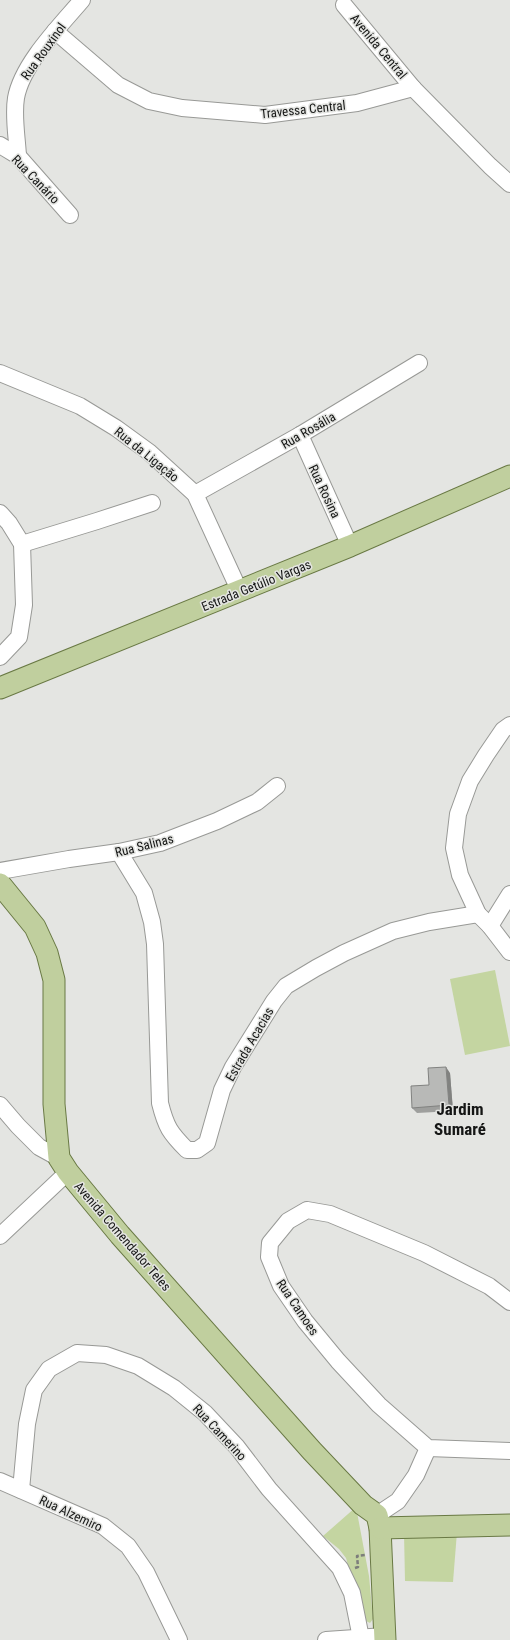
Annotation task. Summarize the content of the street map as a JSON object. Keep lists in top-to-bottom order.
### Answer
{
  "streets": {
    "main road": ["Estrada Getúlio Vargas", "Avenida Comendador Teles"],
    "street": [
      "Avenida Central",
      "Rua Rouxinol",
      "Travessa Central",
      "Rua Canário",
      "Rua Rosália",
      "Rua da Ligação",
      "Rua Rosina",
      "Rua Salinas",
      "Estrada Acacias",
      "Rua Camoes",
      "Rua Camerino",
      "Rua Alzemiro"
    ]
  },
  "crossings": [
    ["Avenida Central", "Travessa Central"],
    ["Rua Rouxinol", "Travessa Central"],
    ["Rua Rouxinol", "Rua Canário"],
    ["Rua Rosália", "Rua da Ligação"],
    ["Rua Rosália", "Rua Rosina"],
    ["Rua da Ligação", "Estrada Getúlio Vargas"],
    ["Rua Rosina", "Estrada Getúlio Vargas"],
    ["Rua Salinas", "Estrada Acacias"],
    ["Rua Camerino", "Rua Alzemiro"]
  ],
  "districts": ["Jardim Sumaré"]
}
